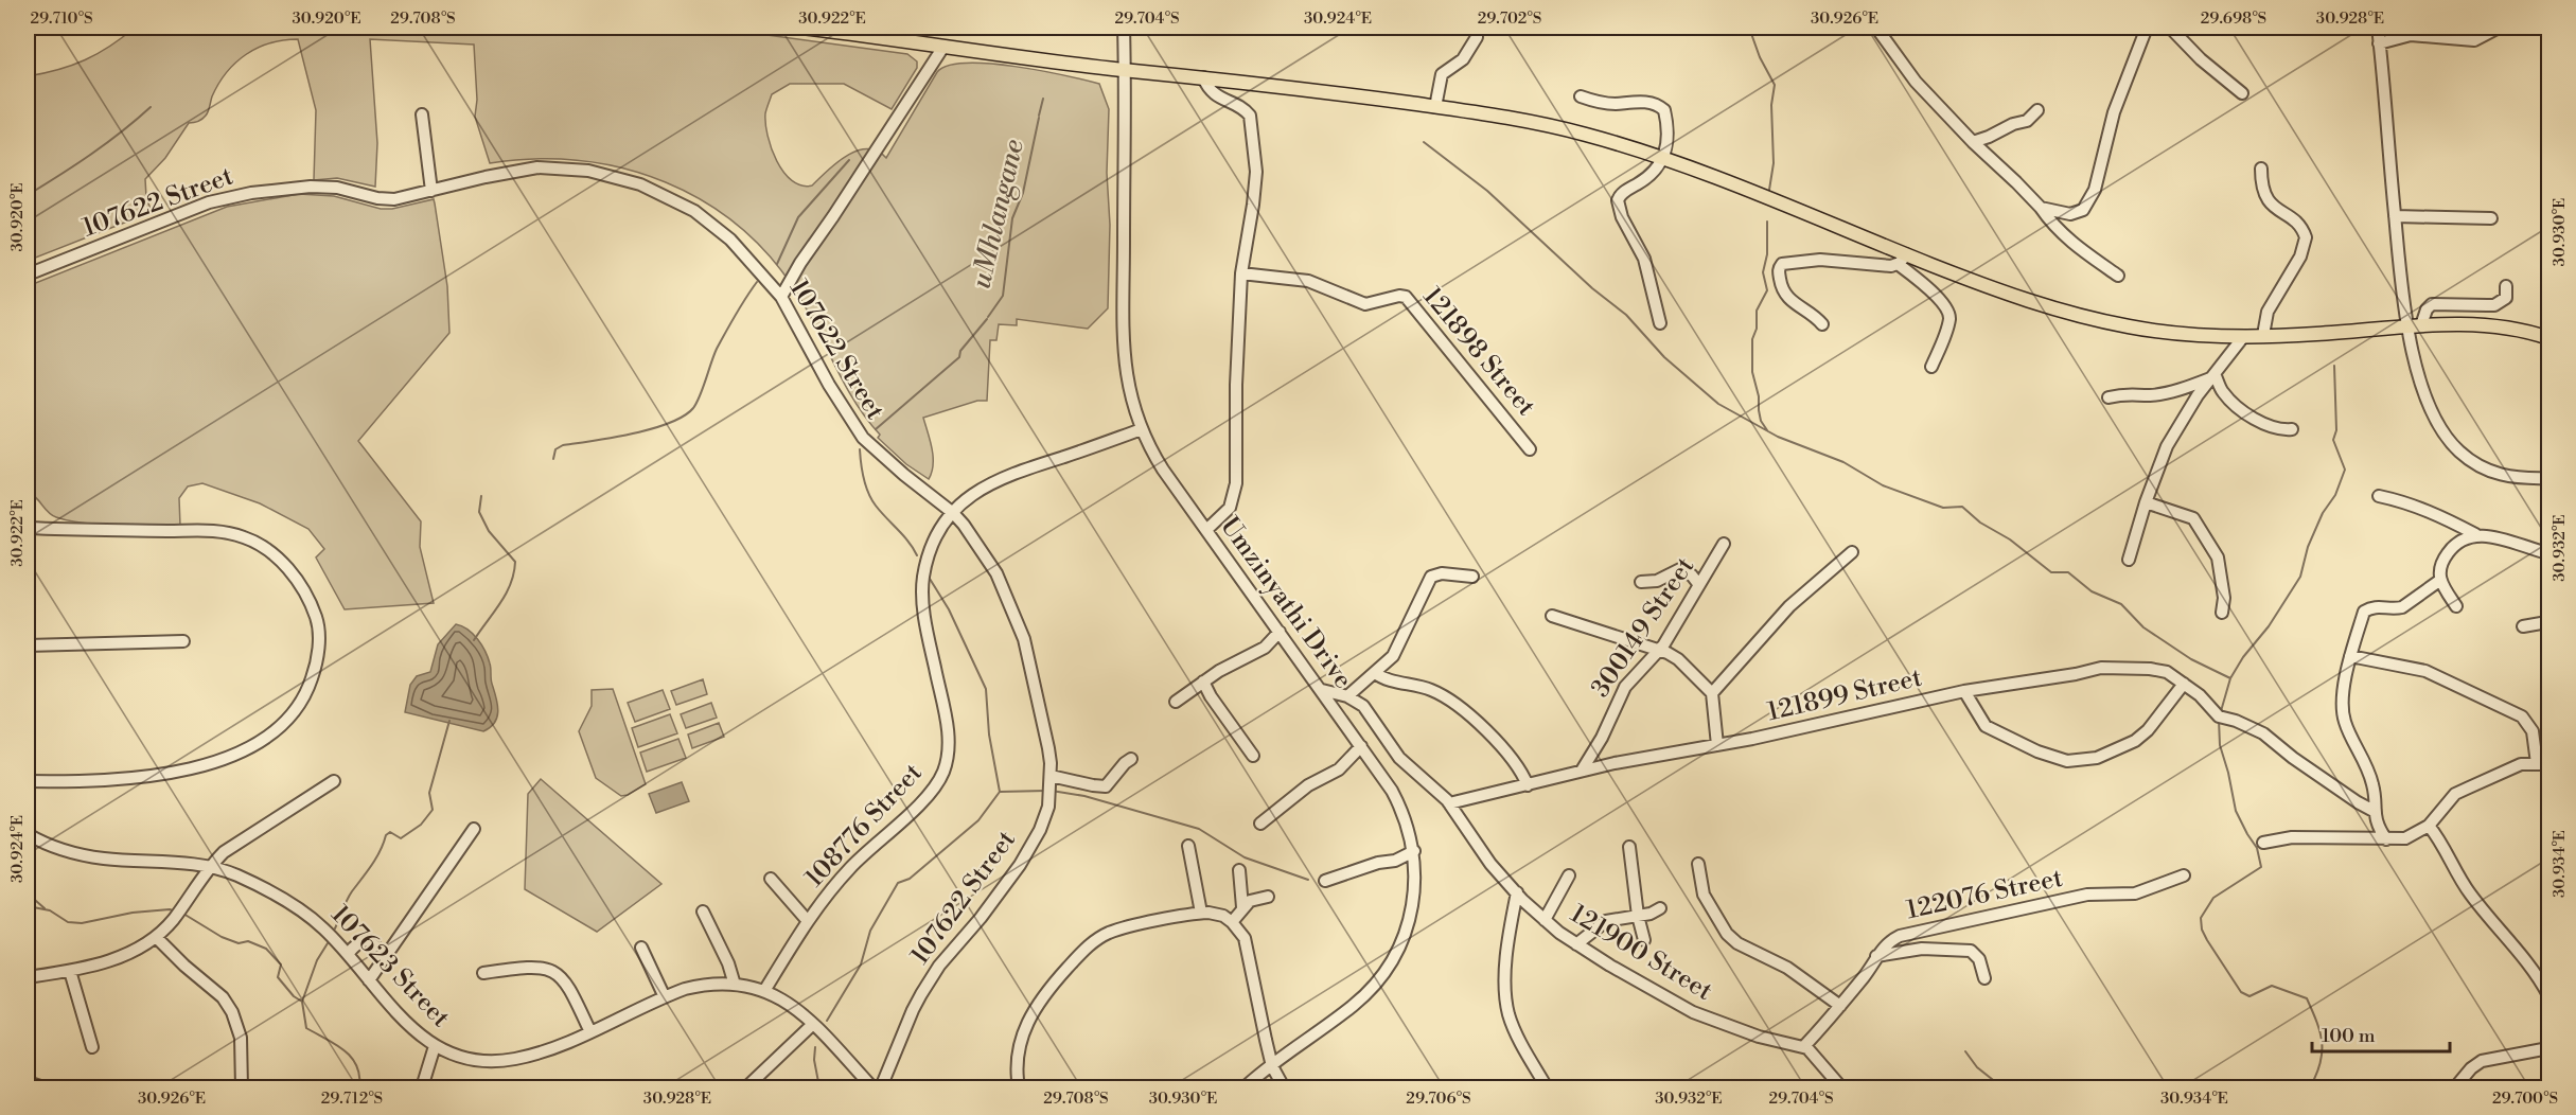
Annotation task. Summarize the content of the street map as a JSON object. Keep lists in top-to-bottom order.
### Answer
{
  "streets": {
    "street": [
      "107622 Street",
      "121898 Street",
      "Umzinyathi Drive",
      "300149 Street",
      "121899 Street",
      "108776 Street",
      "122076 Street",
      "121900 Street",
      "107623 Street"
    ]
  },
  "crossings": [
    ["107622 Street", "108776 Street"],
    ["Umzinyathi Drive", "108776 Street"],
    ["300149 Street", "121899 Street"],
    ["121899 Street", "121900 Street"],
    ["108776 Street", "107623 Street"],
    ["122076 Street", "121900 Street"]
  ],
  "water": ["uMhlangane"],
  "scale_bar": "100 m",
  "coordinates": [
    "29.710°S",
    "30.920°E",
    "29.708°S",
    "30.922°E",
    "29.704°S",
    "30.924°E",
    "29.702°S",
    "30.926°E",
    "29.698°S",
    "30.928°E",
    "30.930°E",
    "30.932°E",
    "30.934°E",
    "29.712°S",
    "29.706°S",
    "29.700°S"
  ]
}
